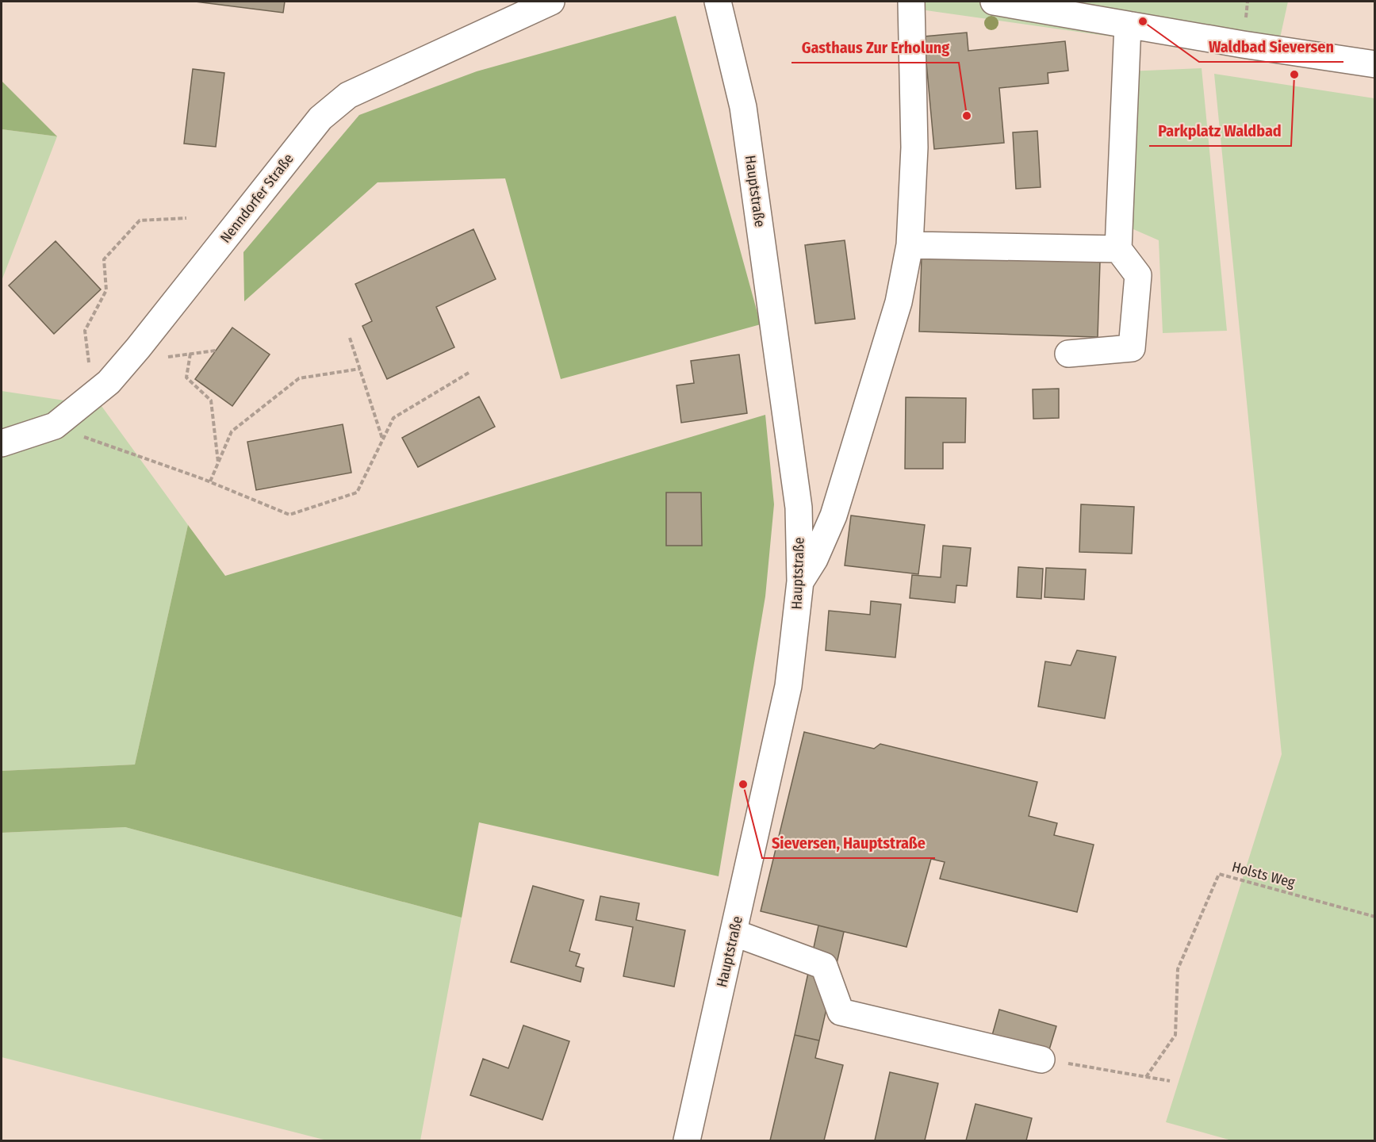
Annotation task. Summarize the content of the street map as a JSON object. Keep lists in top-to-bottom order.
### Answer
{
  "streets": {
    "street": ["Hauptstraße", "Nenndorfer Straße"],
    "path": ["Holsts Weg"]
  },
  "places": [
    "Waldbad Sieversen",
    "Parkplatz Waldbad",
    "Gasthaus Zur Erholung",
    "Sieversen, Hauptstraße"
  ]
}
